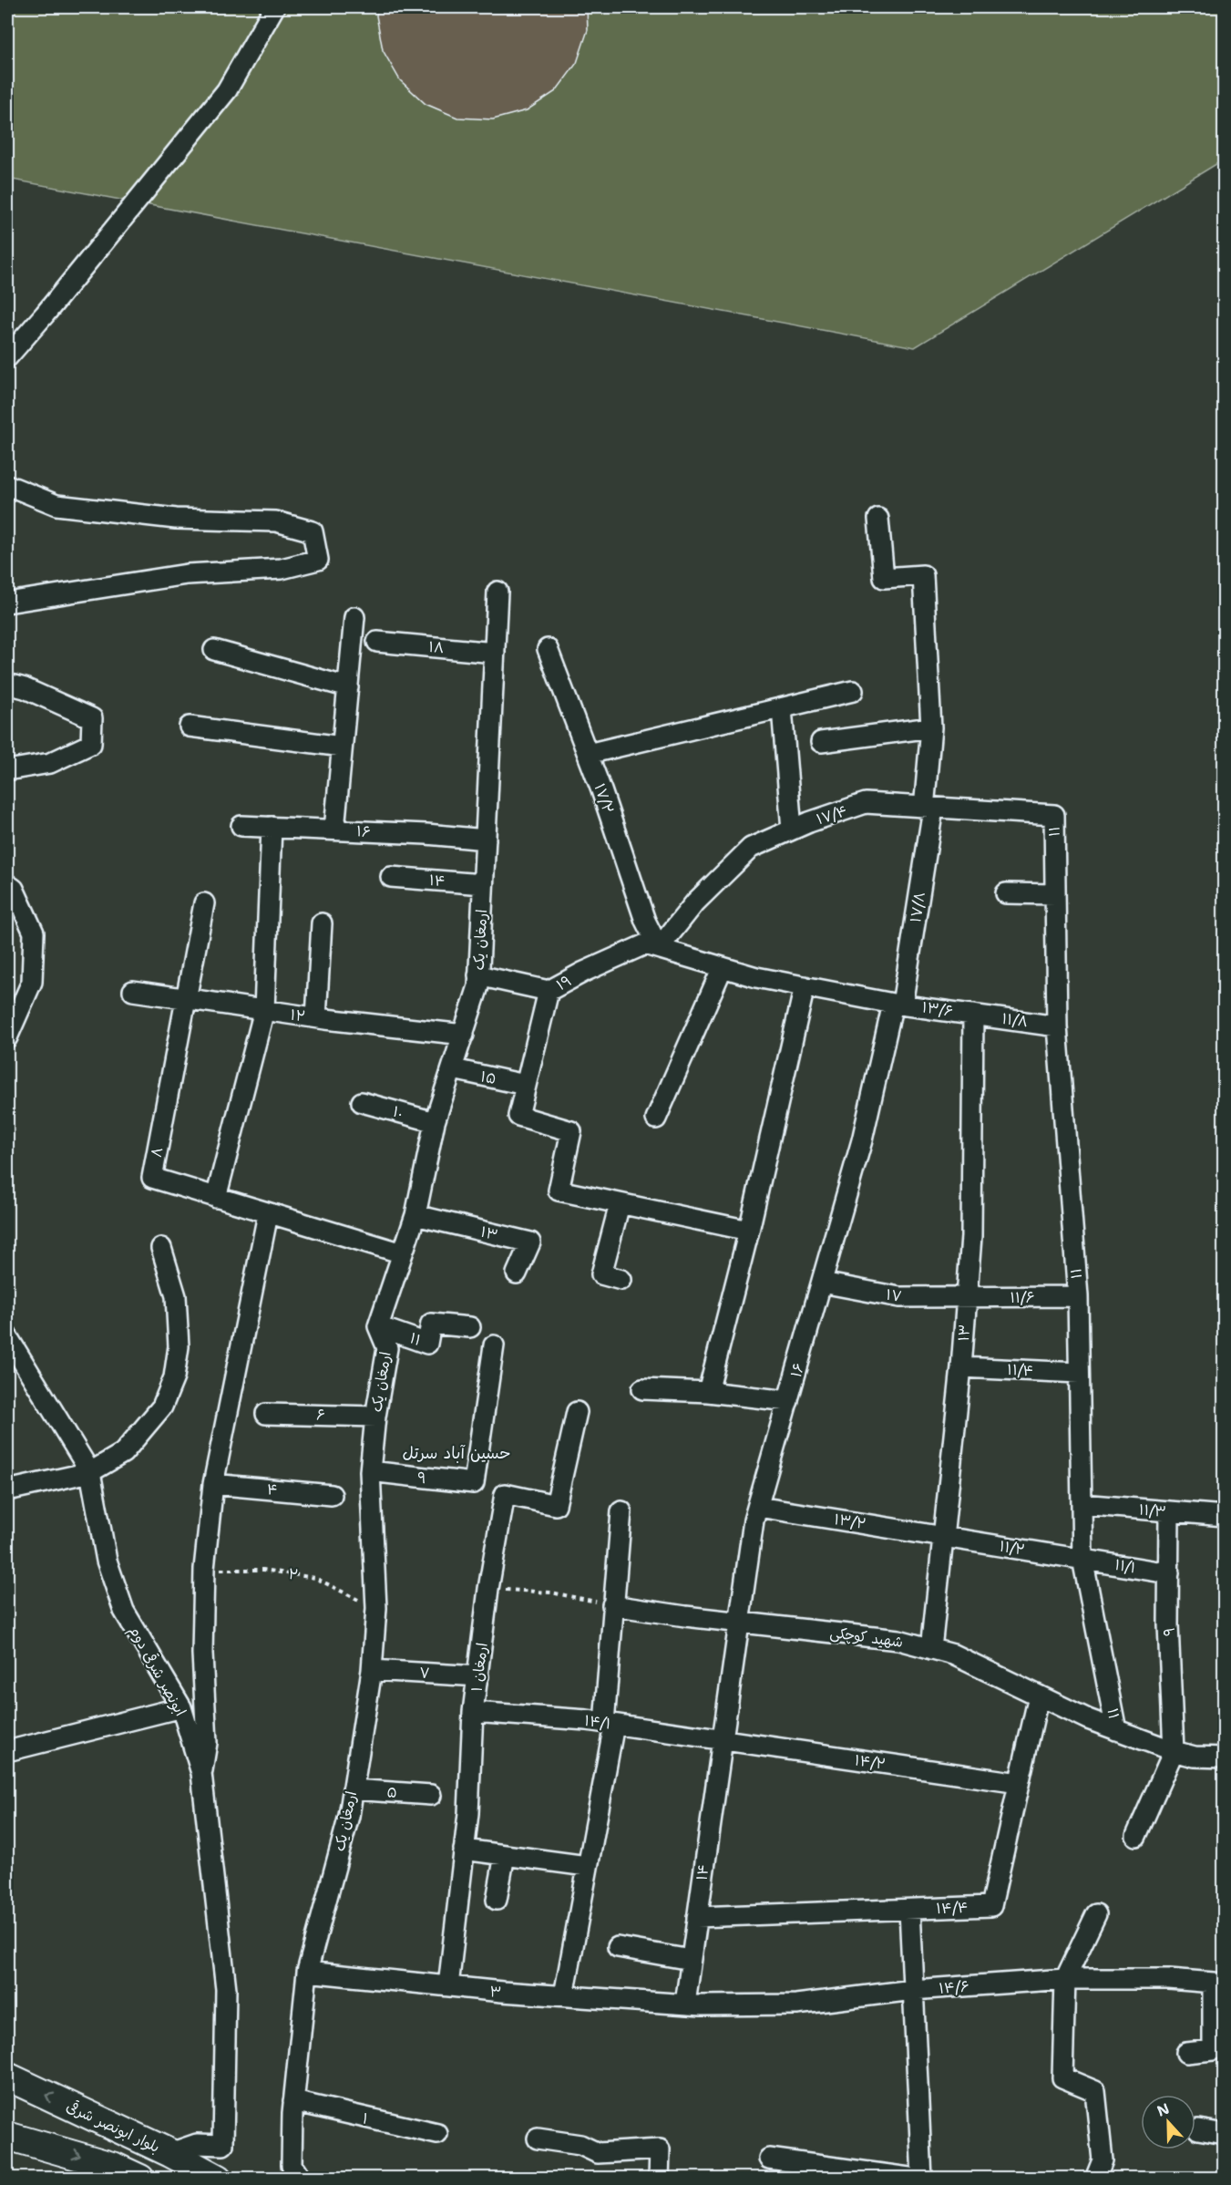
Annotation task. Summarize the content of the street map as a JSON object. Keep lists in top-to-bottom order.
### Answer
{
  "streets": {
    "highway": ["بلوار ابونصر شرقی"],
    "street": [
      "۱۸",
      "۱۷/۲",
      "۱۷/۴",
      "۱۶",
      "۱۱",
      "۱۴",
      "۱۷/۸",
      "ارمغان یک",
      "۱۹",
      "۱۳/۶",
      "۱۲",
      "۱۱/۸",
      "۱۵",
      "۱۰",
      "۸",
      "۱۳",
      "۱۷",
      "۱۱/۶",
      "۱۱/۴",
      "۶",
      "۹",
      "۴",
      "۱۱/۳",
      "۱۳/۲",
      "۱۱/۲",
      "۱۱/۱",
      "شهید کوچکی",
      "ارمغان ۱",
      "ابونصر شرقی دوم",
      "۷",
      "۱۴/۱",
      "۱۴/۲",
      "۵",
      "۱۴/۴",
      "۱۴/۶",
      "۳",
      "۱"
    ],
    "path": ["۲"]
  },
  "crossings": [
    ["۱۸", "ارمغان یک"],
    ["۱۷/۲", "۱۷/۴"],
    ["۱۷/۲", "۱۹"],
    ["۱۷/۲", "۱۳/۶"],
    ["۱۷/۴", "۱۱"],
    ["۱۷/۴", "۱۷/۸"],
    ["۱۷/۴", "۱۹"],
    ["۱۷/۴", "۱۳/۶"],
    ["۱۶", "۱۴"],
    ["۱۶", "۱۷/۸"],
    ["۱۶", "ارمغان یک"],
    ["۱۶", "۱۳/۶"],
    ["۱۶", "۱۷"],
    ["۱۶", "۱۳/۲"],
    ["۱۶", "شهید کوچکی"],
    ["۱۶", "۱۴/۱"],
    ["۱۶", "۱۴/۲"],
    ["۱۱", "ارمغان یک"],
    ["۱۱", "۱۱/۸"],
    ["۱۱", "۱۱/۶"],
    ["۱۱", "۱۱/۴"],
    ["۱۱", "۱۱/۳"],
    ["۱۱", "۱۱/۲"],
    ["۱۱", "۱۱/۱"],
    ["۱۱", "شهید کوچکی"],
    ["۱۴", "ارمغان یک"],
    ["۱۴", "۱۴/۱"],
    ["۱۴", "۱۴/۲"],
    ["۱۴", "۱۴/۴"],
    ["۱۴", "۱۴/۶"],
    ["۱۴", "۳"],
    ["۱۷/۸", "۱۳/۶"],
    ["ارمغان یک", "۱۹"],
    ["ارمغان یک", "۱۲"],
    ["ارمغان یک", "۱۵"],
    ["ارمغان یک", "۱۰"],
    ["ارمغان یک", "۸"],
    ["ارمغان یک", "۱۳"],
    ["ارمغان یک", "۶"],
    ["ارمغان یک", "۹"],
    ["ارمغان یک", "۲"],
    ["ارمغان یک", "۷"],
    ["ارمغان یک", "۵"],
    ["ارمغان یک", "۳"],
    ["ارمغان یک", "۱"],
    ["۱۹", "۱۳/۶"],
    ["۱۳/۶", "۱۱/۸"],
    ["۱۳/۶", "۱۳"],
    ["۱۲", "۸"],
    ["۱۱/۸", "۱۳"],
    ["۱۳", "۱۷"],
    ["۱۳", "۱۱/۶"],
    ["۱۳", "۱۱/۴"],
    ["۱۳", "۱۳/۲"],
    ["۱۳", "۱۱/۲"],
    ["۱۳", "شهید کوچکی"],
    ["۱۷", "۱۱/۶"],
    ["۹", "۱۱/۳"],
    ["۹", "۱۱/۱"],
    ["۹", "شهید کوچکی"],
    ["۱۳/۲", "۱۱/۲"],
    ["۱۱/۲", "۱۱/۱"],
    ["شهید کوچکی", "۱۴/۴"],
    ["ارمغان ۱", "۷"],
    ["ارمغان ۱", "۱۴/۱"],
    ["ارمغان ۱", "۳"],
    ["ابونصر شرقی دوم", "بلوار ابونصر شرقی"],
    ["۱۴/۱", "۱۴/۲"],
    ["۱۴/۲", "۱۴/۴"],
    ["۱۴/۶", "۳"]
  ],
  "districts": ["حسین آباد سرتل"],
  "north": "top"
}
